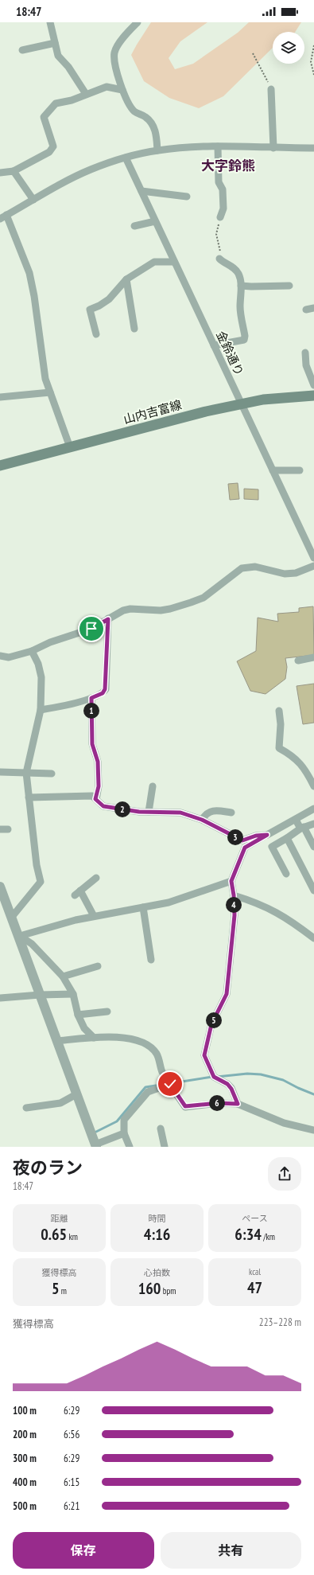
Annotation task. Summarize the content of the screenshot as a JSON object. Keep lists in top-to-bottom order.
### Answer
{
  "streets": {
    "main road": ["山内吉富線"],
    "street": ["金鈴通り"]
  },
  "crossings": [
    ["金鈴通り", "山内吉富線"]
  ],
  "districts": ["大字鈴熊"],
  "page": {
    "status": "18:47",
    "pins": [
      "1",
      "2",
      "3",
      "4",
      "5",
      "6"
    ],
    "heading": ["夜のラン", "18:47"],
    "stats": [
      ["距離", "0.65 km"],
      ["時間", "4:16"],
      ["ペース", "6:34 /km"],
      ["獲得標高", "5 m"],
      ["心拍数", "160 bpm"],
      ["kcal", "47"]
    ],
    "chart": ["獲得標高", "223–228 m"],
    "list": [
      {
        "name": "100 m",
        "note": "6:29"
      },
      {
        "name": "200 m",
        "note": "6:56"
      },
      {
        "name": "300 m",
        "note": "6:29"
      },
      {
        "name": "400 m",
        "note": "6:15"
      },
      {
        "name": "500 m",
        "note": "6:21"
      }
    ],
    "buttons": ["保存", "共有"]
  }
}
